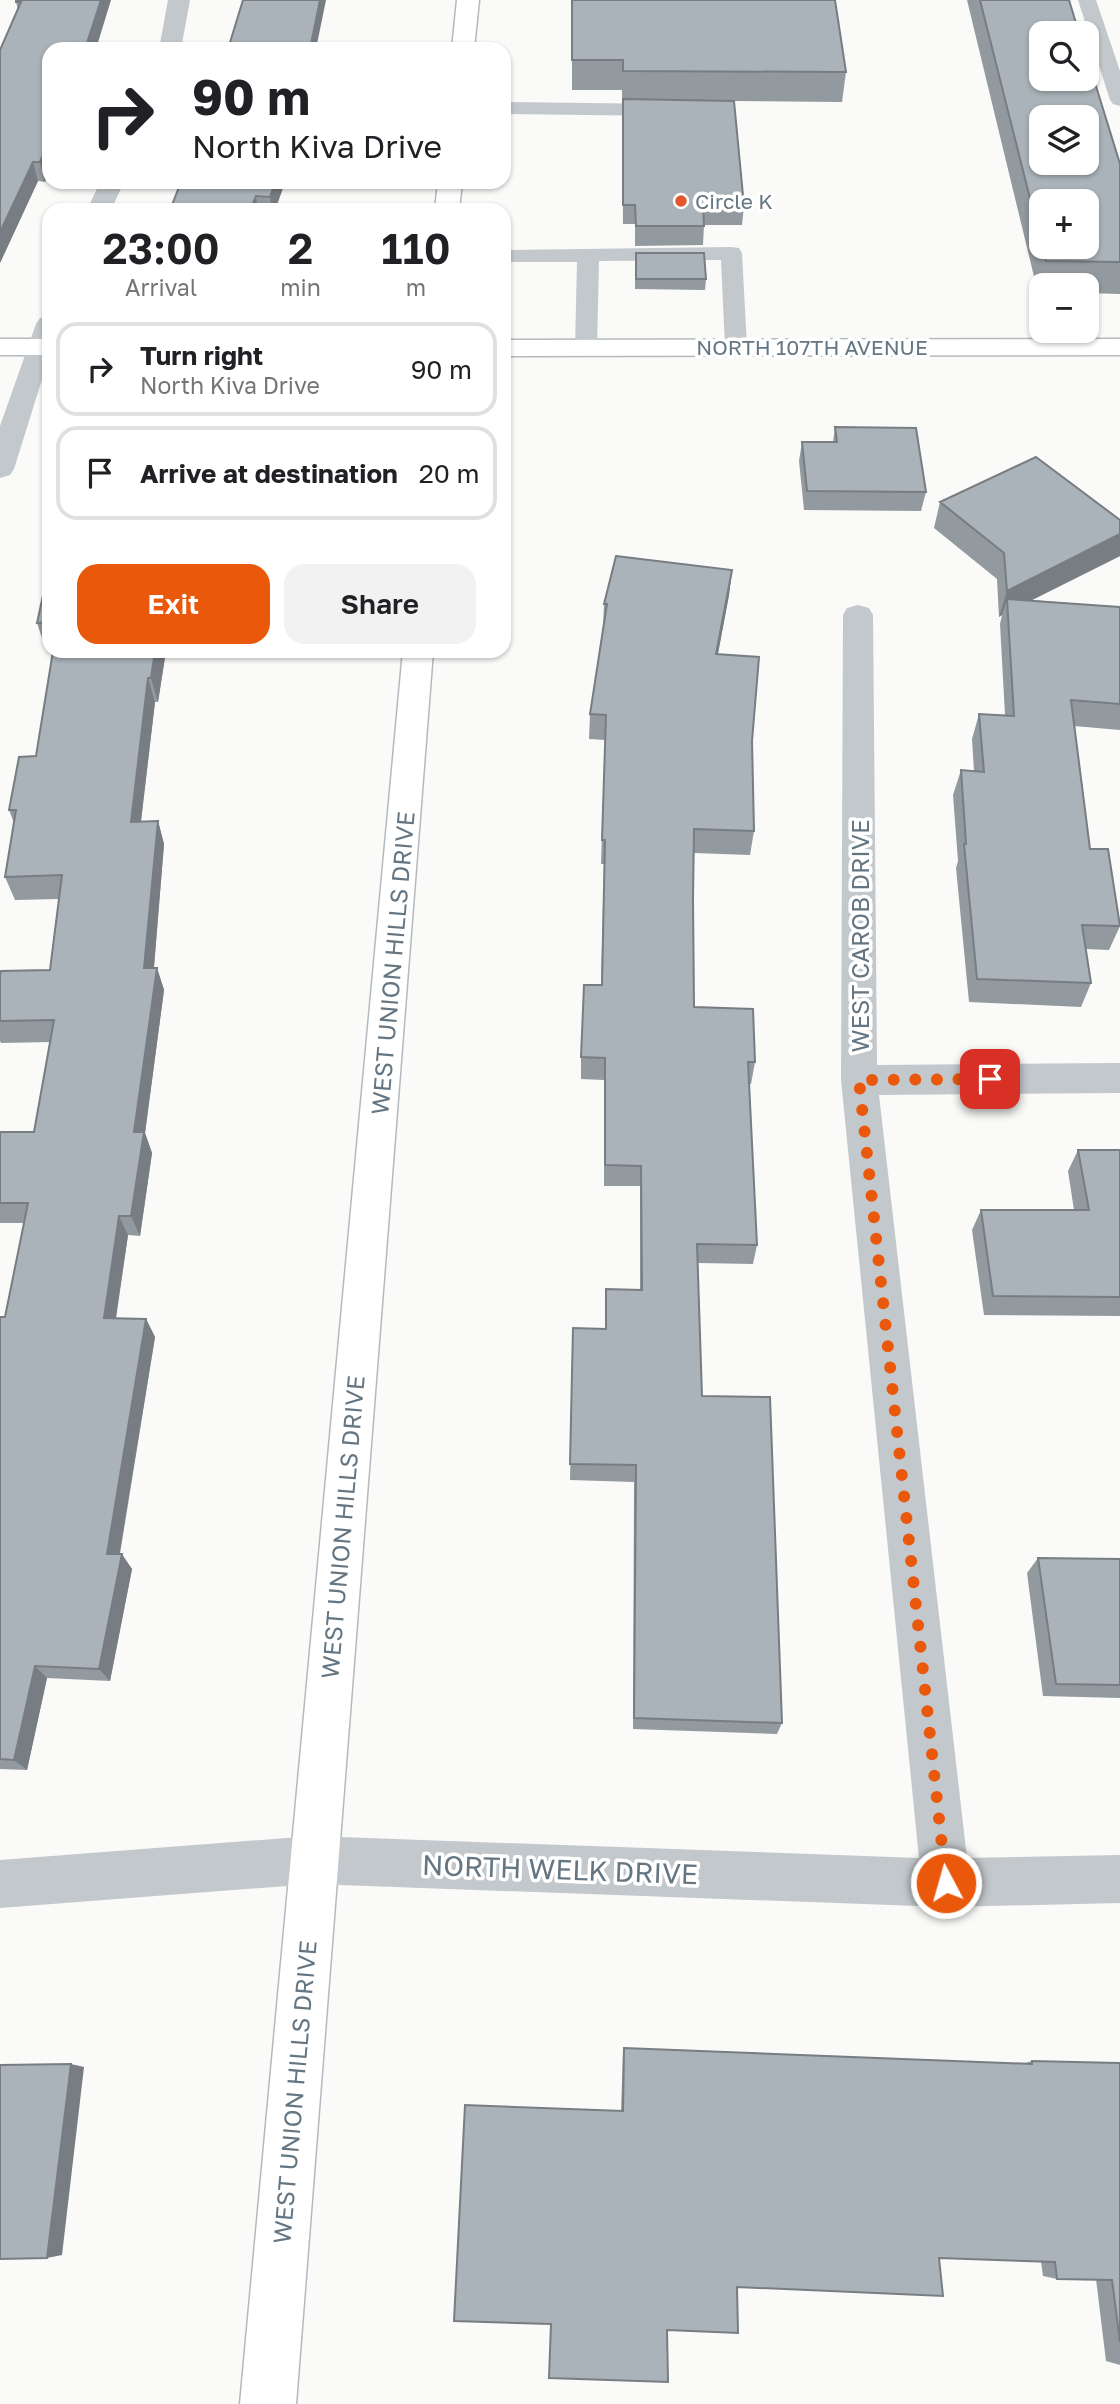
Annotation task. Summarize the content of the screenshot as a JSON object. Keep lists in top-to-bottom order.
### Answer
{
  "streets": {
    "main road": ["NORTH 107TH AVENUE", "WEST UNION HILLS DRIVE"],
    "street": ["WEST CAROB DRIVE", "NORTH WELK DRIVE"]
  },
  "crossings": [
    ["WEST CAROB DRIVE", "NORTH WELK DRIVE"],
    ["WEST UNION HILLS DRIVE", "NORTH WELK DRIVE"]
  ],
  "places": ["Circle K"],
  "page": {
    "map_buttons": ["+", "−"],
    "turn": ["90 m", "North Kiva Drive"],
    "eta": [
      "23:00",
      "Arrival",
      "2",
      "min",
      "110",
      "m"
    ],
    "list": [
      {
        "name": "Turn right",
        "note": "North Kiva Drive",
        "value": "90 m"
      },
      {
        "name": "Arrive at destination",
        "value": "20 m"
      }
    ],
    "buttons": ["Exit", "Share"]
  }
}
